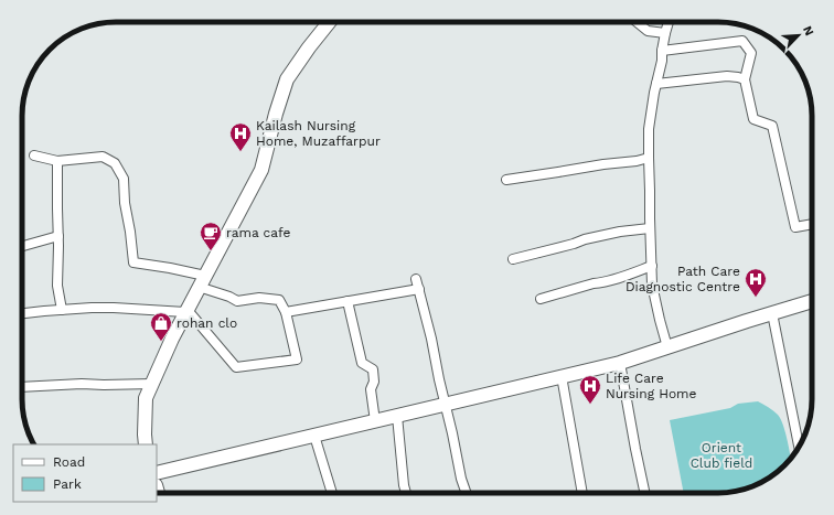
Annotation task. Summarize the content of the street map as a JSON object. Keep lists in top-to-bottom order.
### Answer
{
  "parks": ["Orient Club field"],
  "places": {
    "hospital": ["Kailash Nursing Home, Muzaffarpur", "Path Care Diagnostic Centre", "Life Care Nursing Home"],
    "cafe": ["rama cafe"],
    "shop": ["rohan clo"]
  },
  "legend": ["Road", "Park"],
  "north": "top right"
}
